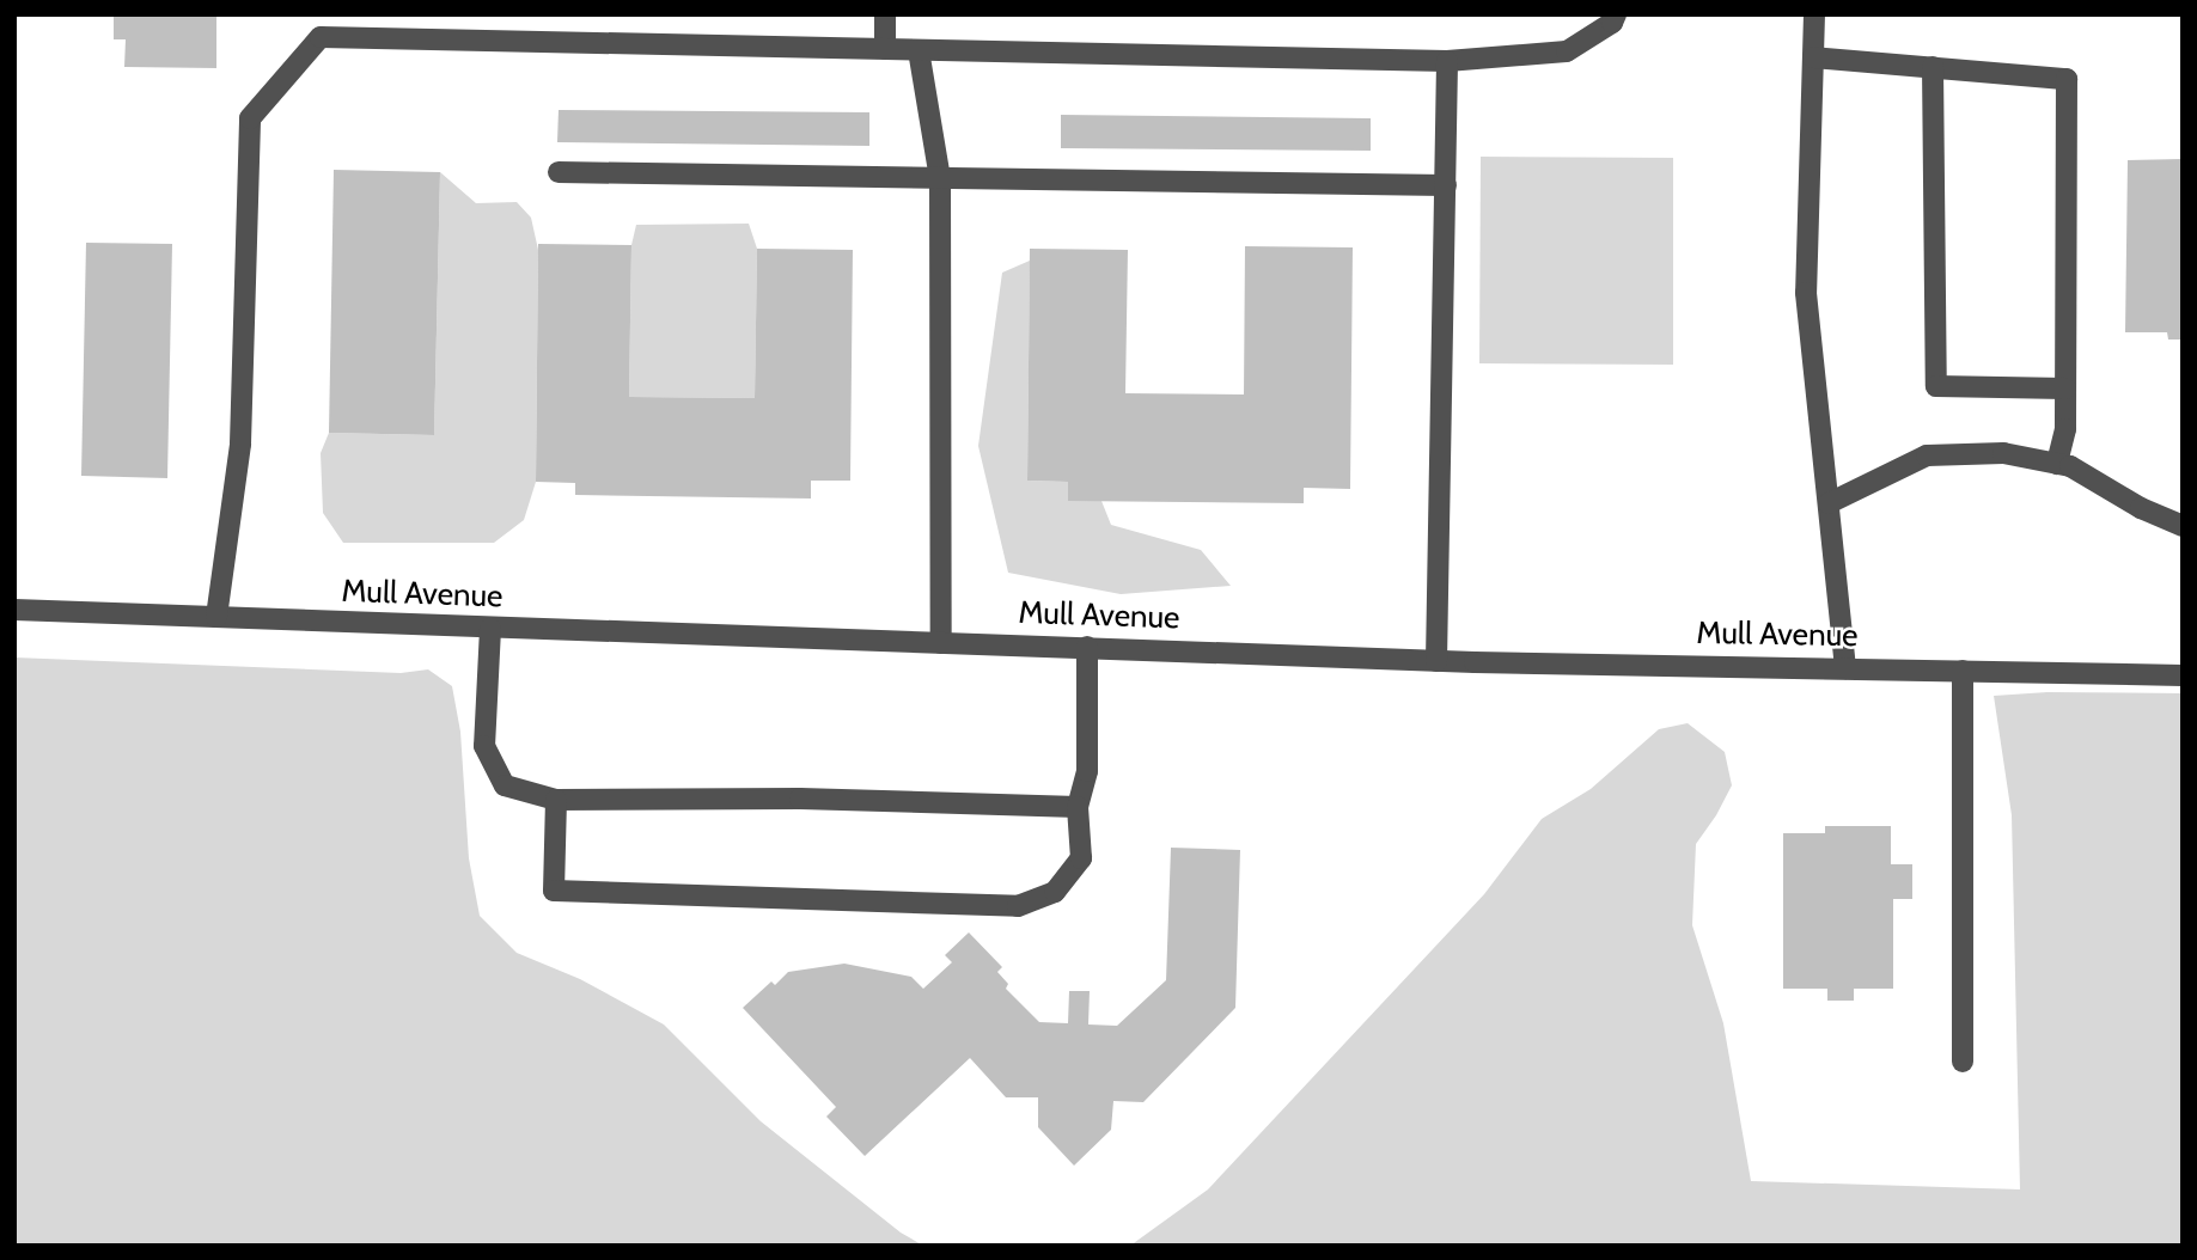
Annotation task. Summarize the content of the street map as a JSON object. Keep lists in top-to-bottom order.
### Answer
{
  "streets": {
    "street": ["Mull Avenue"]
  }
}
